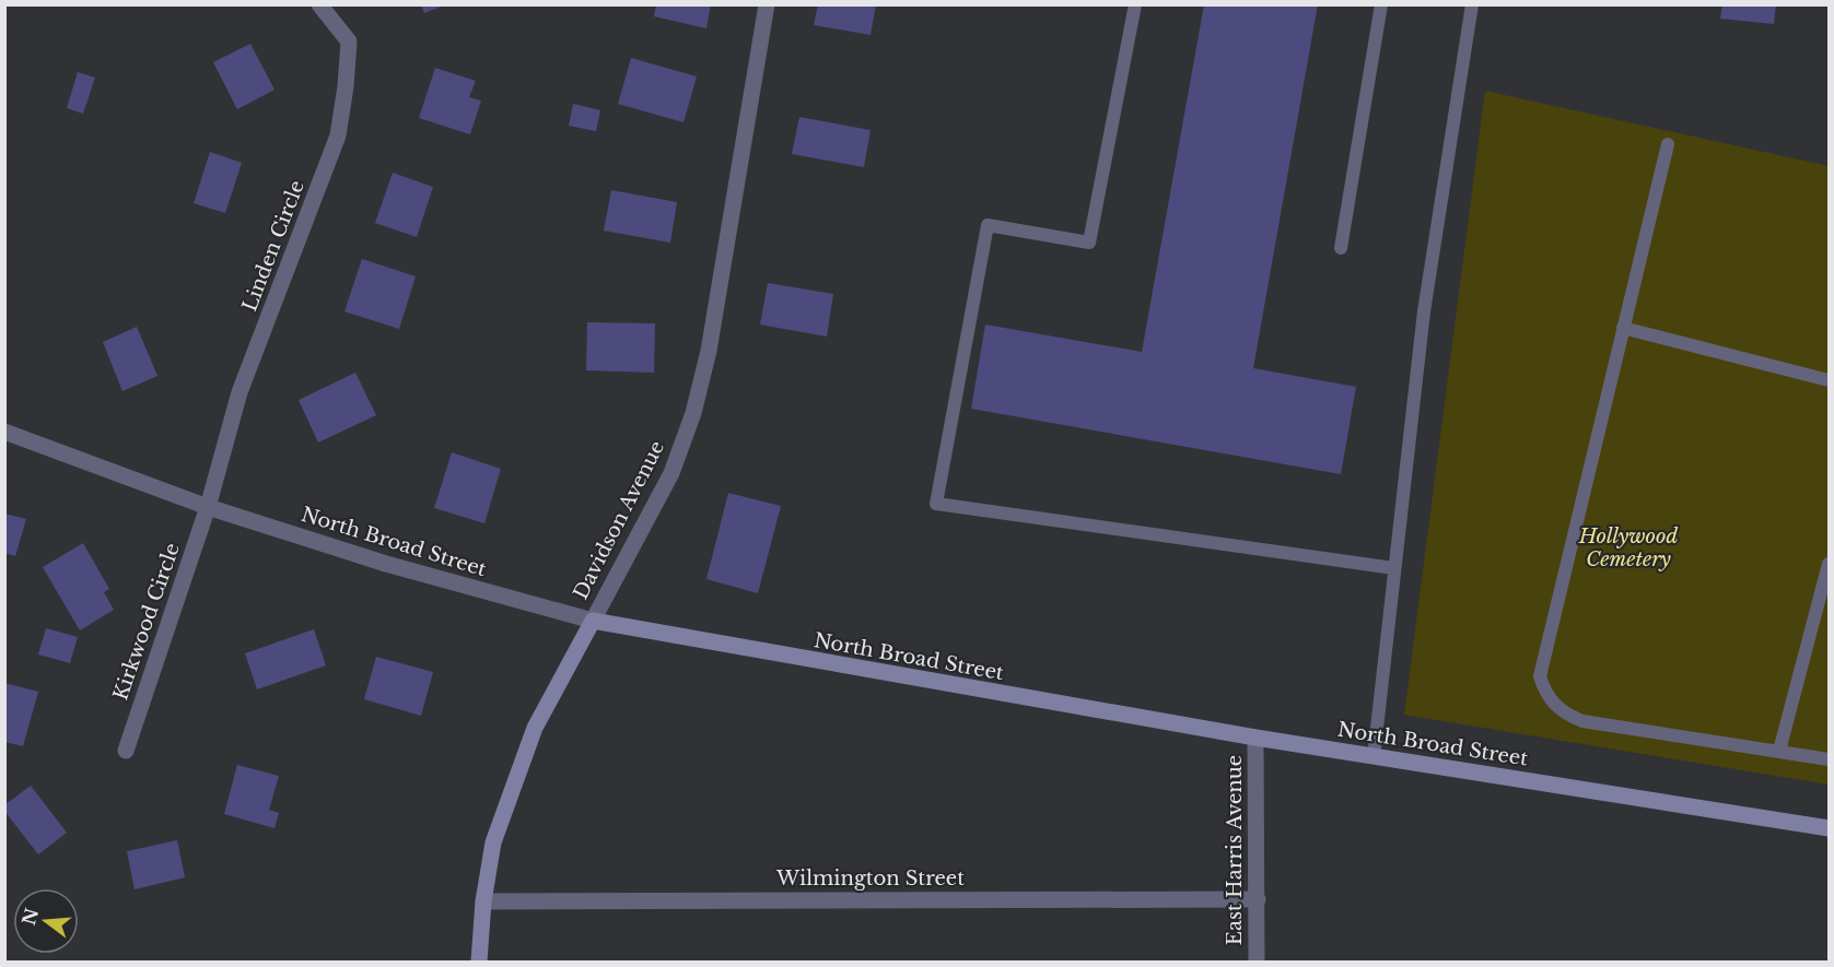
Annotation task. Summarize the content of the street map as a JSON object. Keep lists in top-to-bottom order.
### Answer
{
  "streets": {
    "street": [
      "Linden Circle",
      "Davidson Avenue",
      "North Broad Street",
      "Kirkwood Circle",
      "East Harris Avenue",
      "Wilmington Street"
    ]
  },
  "crossings": [
    ["Linden Circle", "North Broad Street"],
    ["Linden Circle", "Kirkwood Circle"],
    ["Davidson Avenue", "North Broad Street"],
    ["Davidson Avenue", "Wilmington Street"],
    ["North Broad Street", "Kirkwood Circle"],
    ["North Broad Street", "East Harris Avenue"],
    ["East Harris Avenue", "Wilmington Street"]
  ],
  "parks": ["Hollywood Cemetery"],
  "north": "left"
}
